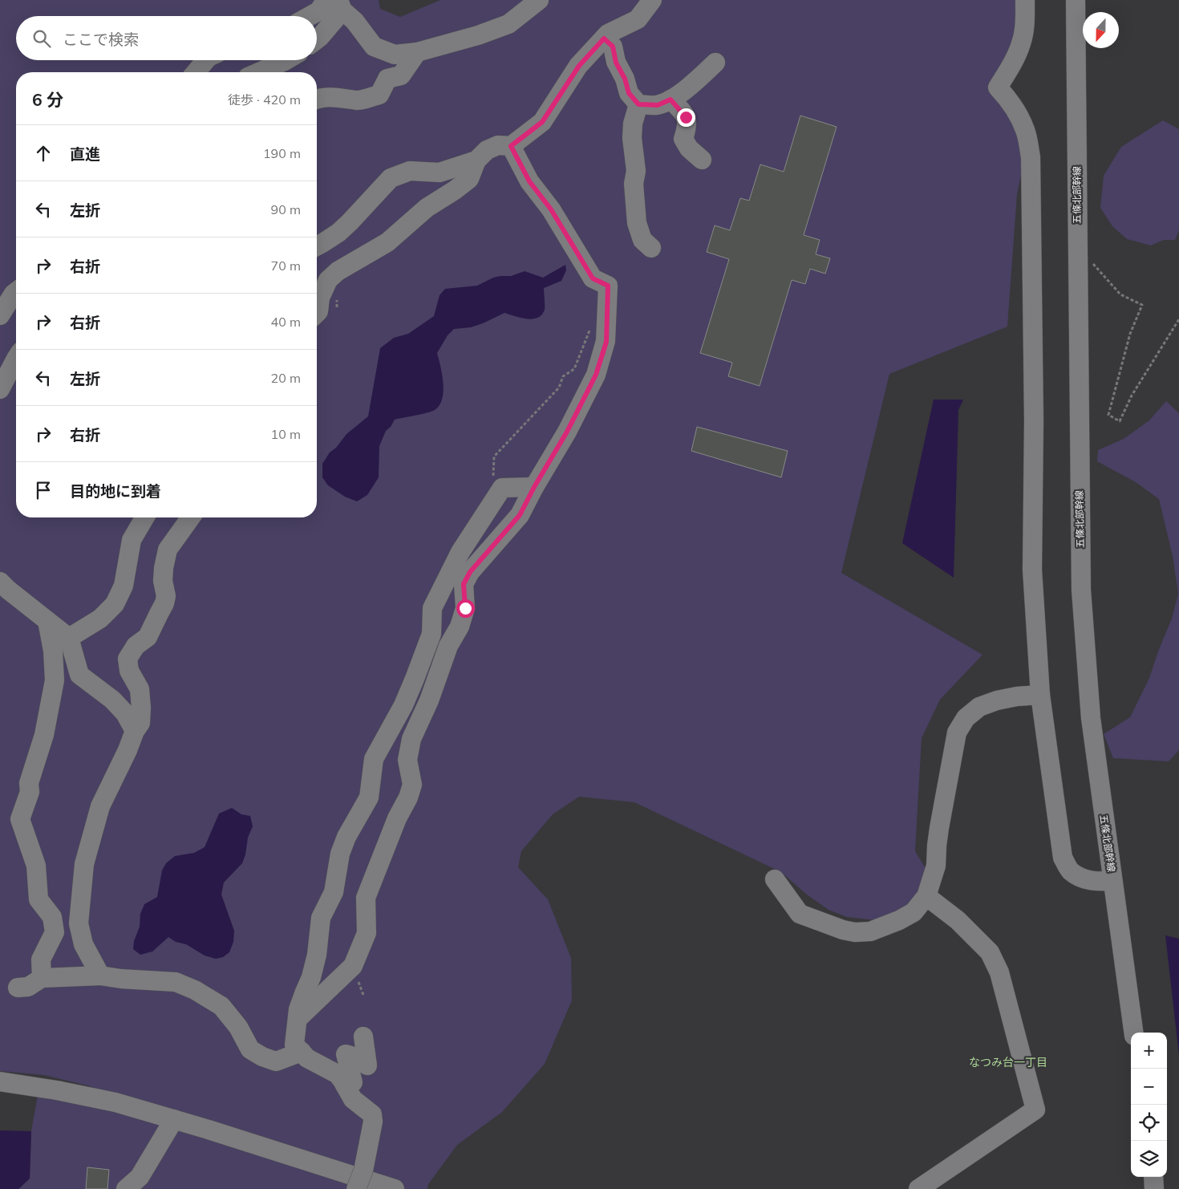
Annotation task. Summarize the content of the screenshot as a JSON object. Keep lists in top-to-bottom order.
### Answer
{
  "streets": {
    "street": ["五條北部幹線"]
  },
  "districts": ["なつみ台一丁目"],
  "north": "bottom",
  "page": {
    "search": "ここで検索",
    "heading": ["6 分", "徒歩 · 420 m"],
    "list": [
      ["直進", "190 m"],
      ["左折", "90 m"],
      ["右折", "70 m"],
      ["右折", "40 m"],
      ["左折", "20 m"],
      ["右折", "10 m"],
      "目的地に到着"
    ],
    "map_buttons": ["+", "−"]
  }
}
